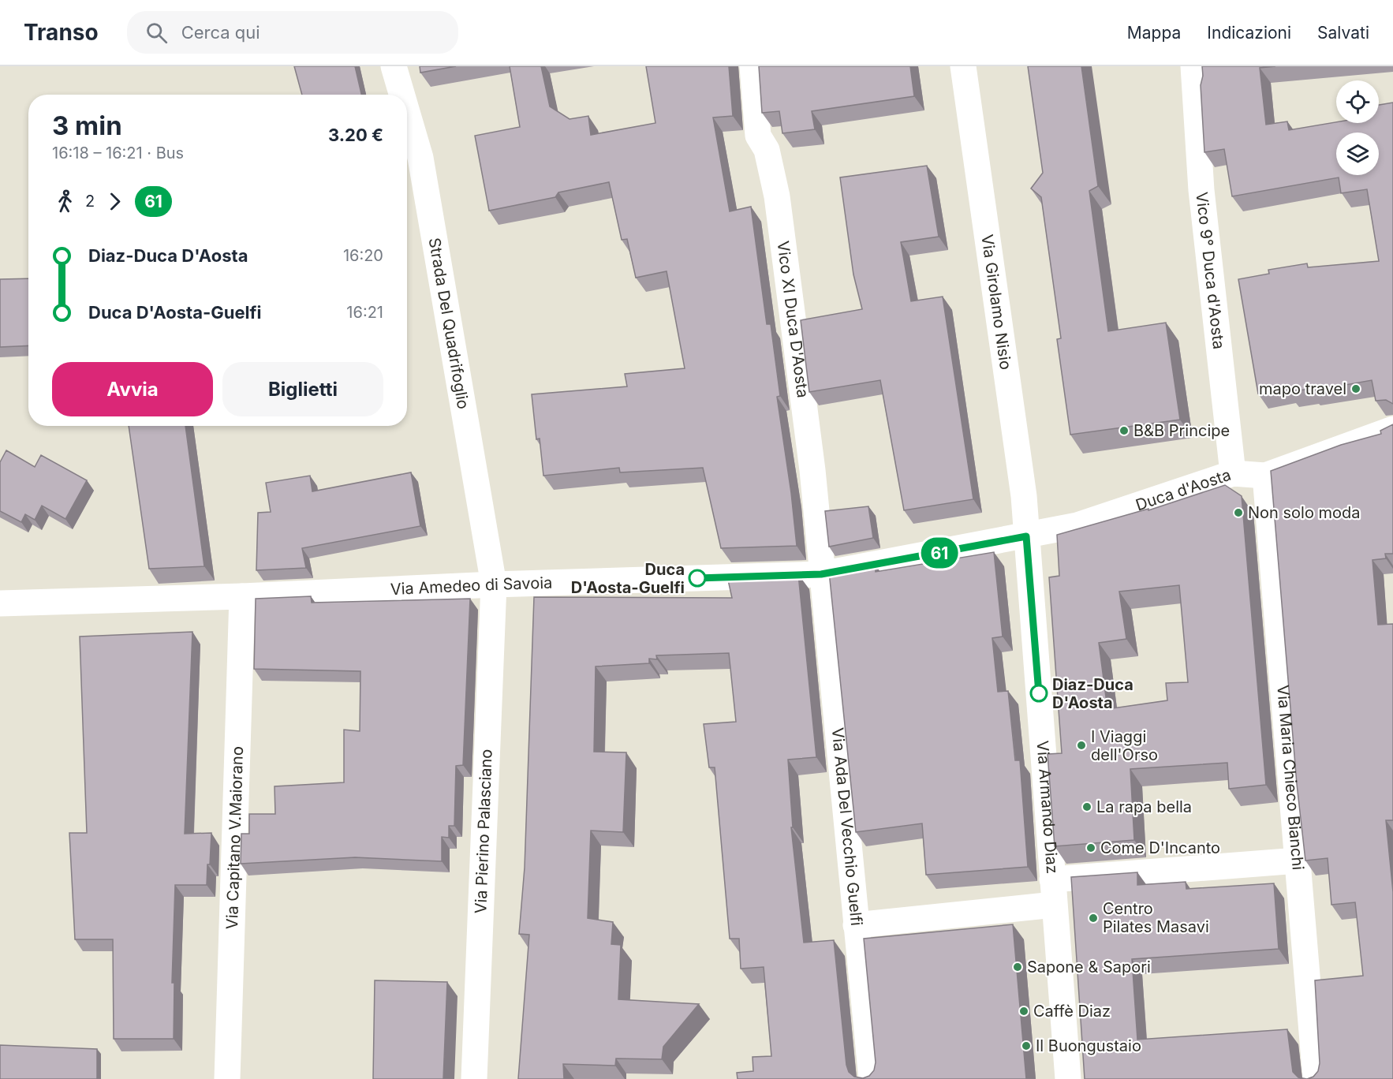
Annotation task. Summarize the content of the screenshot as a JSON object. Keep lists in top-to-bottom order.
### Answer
{
  "streets": {
    "street": [
      "Vico 9° Duca d'Aosta",
      "Via Girolamo Nisio",
      "Vico XI Duca D'Aosta",
      "Strada Del Quadrifoglio",
      "Duca d'Aosta",
      "Via Amedeo di Savoia",
      "Via Maria Chieco Bianchi",
      "Via Armando Diaz",
      "Via Ada Del Vecchio Guelfi",
      "Via Pierino Palasciano",
      "Via Capitano V.Maiorano"
    ]
  },
  "crossings": [
    ["Vico 9° Duca d'Aosta", "Duca d'Aosta"],
    ["Via Girolamo Nisio", "Duca d'Aosta"],
    ["Via Girolamo Nisio", "Via Amedeo di Savoia"],
    ["Via Girolamo Nisio", "Via Armando Diaz"],
    ["Vico XI Duca D'Aosta", "Via Amedeo di Savoia"],
    ["Vico XI Duca D'Aosta", "Via Ada Del Vecchio Guelfi"],
    ["Strada Del Quadrifoglio", "Via Amedeo di Savoia"],
    ["Strada Del Quadrifoglio", "Via Pierino Palasciano"],
    ["Duca d'Aosta", "Via Amedeo di Savoia"],
    ["Duca d'Aosta", "Via Maria Chieco Bianchi"],
    ["Duca d'Aosta", "Via Armando Diaz"],
    ["Via Amedeo di Savoia", "Via Armando Diaz"],
    ["Via Amedeo di Savoia", "Via Ada Del Vecchio Guelfi"],
    ["Via Amedeo di Savoia", "Via Pierino Palasciano"],
    ["Via Amedeo di Savoia", "Via Capitano V.Maiorano"]
  ],
  "places": [
    "mapo travel",
    "B&B Principe",
    "Non solo moda",
    "Duca D'Aosta-Guelfi",
    "Diaz-Duca D'Aosta",
    "I Viaggi dell'Orso",
    "La rapa bella",
    "Come D'Incanto",
    "Centro Pilates Masavi",
    "Sapone & Sapori",
    "Caffè Diaz",
    "Il Buongustaio"
  ],
  "lines": ["bus line 61"],
  "page": {
    "header": "Transo",
    "search": "Cerca qui",
    "nav": ["Mappa", "Indicazioni", "Salvati"],
    "on_map": "61",
    "heading": ["3 min", "16:18 – 16:21 · Bus", "3.20 €"],
    "legs": ["2", "61"],
    "list": [
      {
        "name": "Diaz-Duca D'Aosta",
        "value": "16:20"
      },
      {
        "name": "Duca D'Aosta-Guelfi",
        "value": "16:21"
      }
    ],
    "buttons": ["Avvia", "Biglietti"]
  }
}
